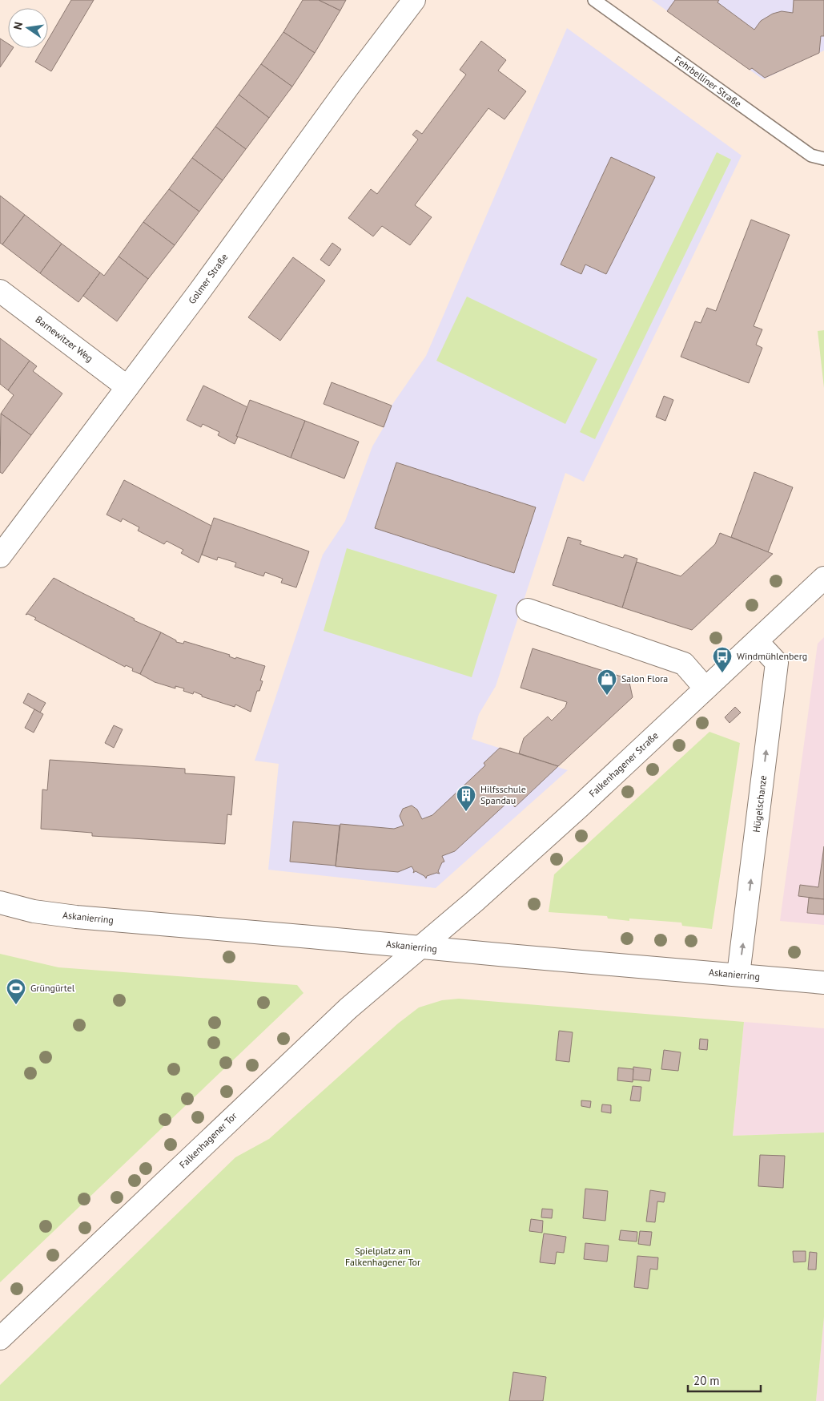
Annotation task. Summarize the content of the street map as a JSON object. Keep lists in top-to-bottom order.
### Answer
{
  "streets": {
    "street": [
      "Golmer Straße",
      "Barnewitzer Weg",
      "Falkenhagener Straße",
      "Hügelschanze",
      "Askanierring",
      "Falkenhagener Tor"
    ],
    "lane": ["Fehrbelliner Straße"]
  },
  "crossings": [
    ["Golmer Straße", "Barnewitzer Weg"],
    ["Falkenhagener Straße", "Hügelschanze"],
    ["Falkenhagener Straße", "Askanierring"],
    ["Falkenhagener Straße", "Falkenhagener Tor"],
    ["Hügelschanze", "Askanierring"],
    ["Askanierring", "Falkenhagener Tor"]
  ],
  "one_way": ["Hügelschanze"],
  "parks": ["Spielplatz am Falkenhagener Tor"],
  "places": {
    "bus stop": ["Windmühlenberg"],
    "shop": ["Salon Flora"],
    "building": ["Hilfsschule Spandau"],
    "sports": ["Grüngürtel"]
  },
  "scale_bar": "20 m",
  "north": "left"
}
